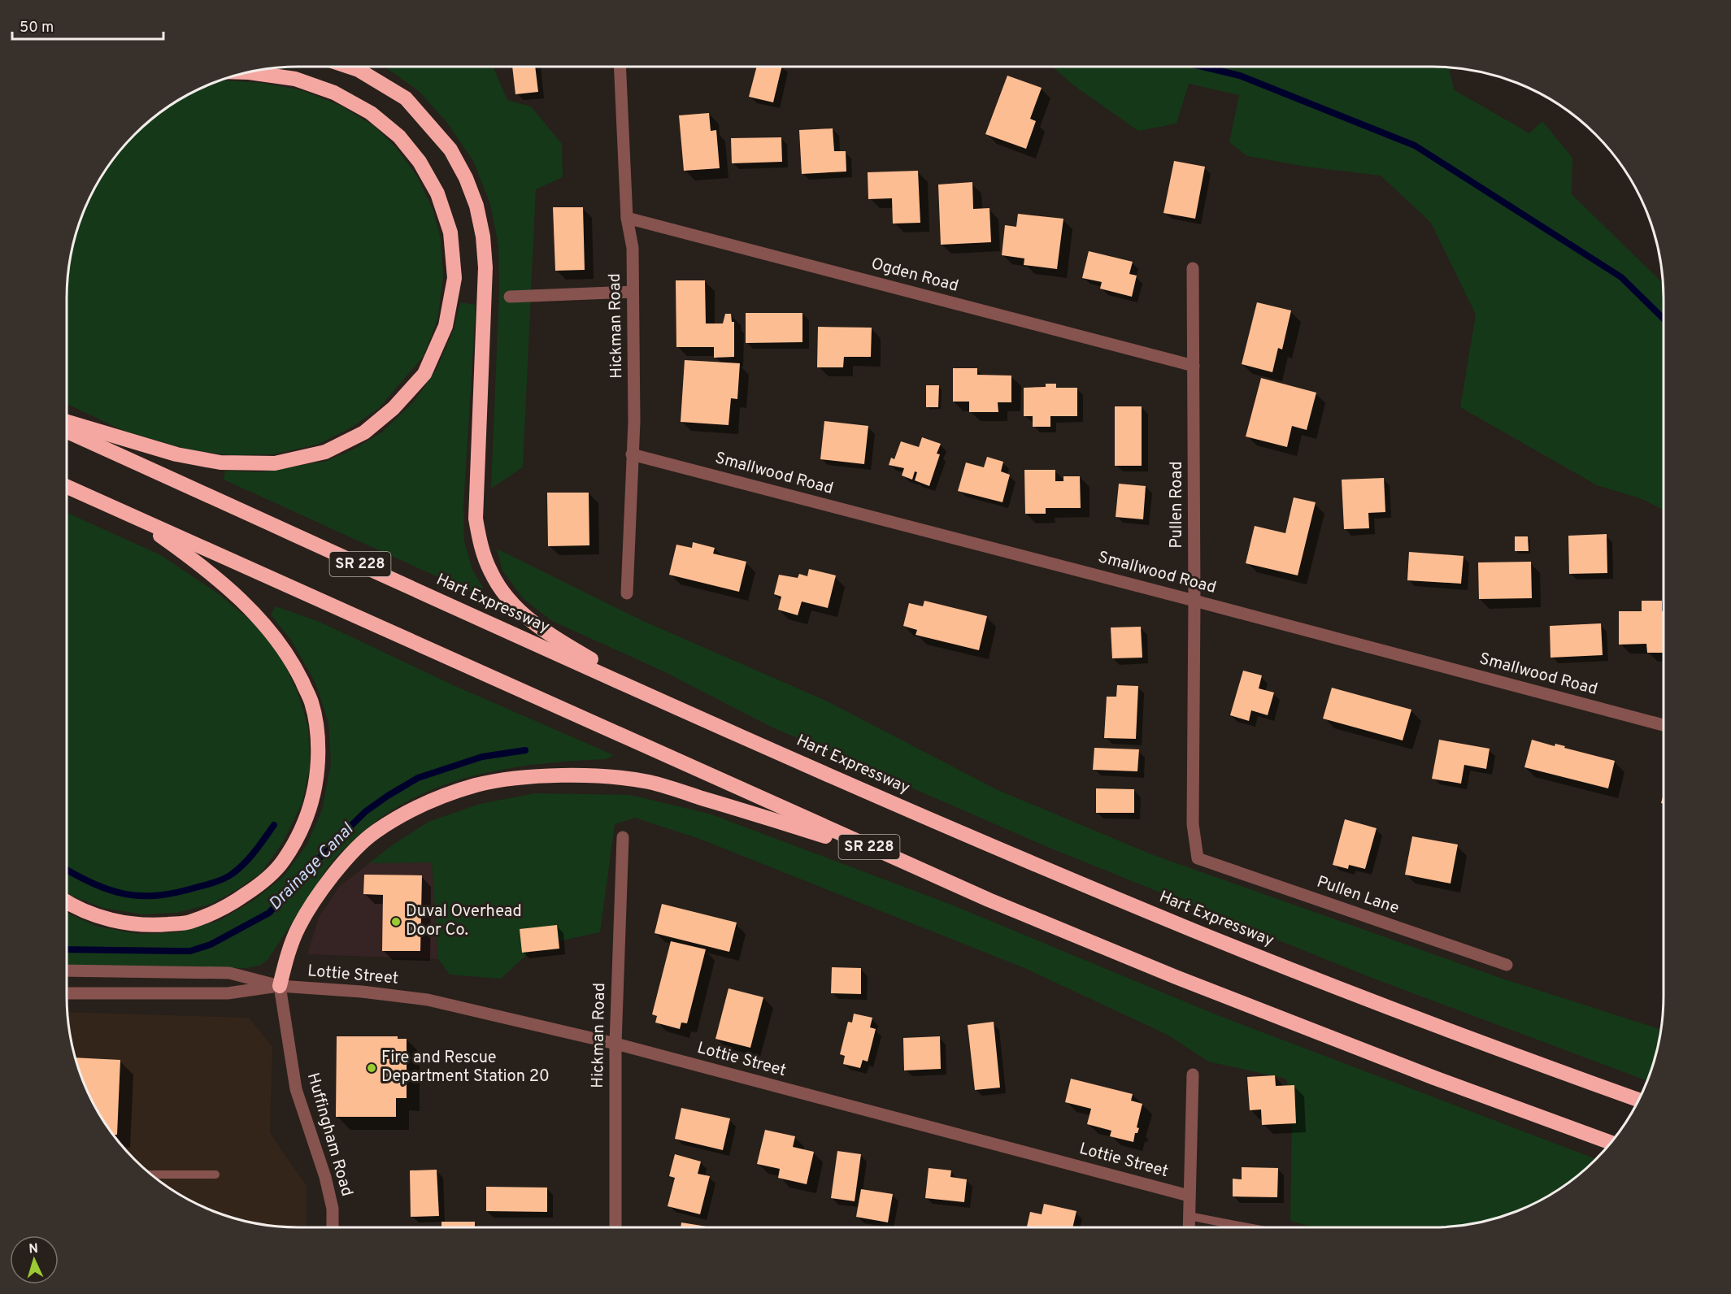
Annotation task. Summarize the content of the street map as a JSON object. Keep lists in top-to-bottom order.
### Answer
{
  "streets": {
    "highway": ["SR 228", "Hart Expressway"],
    "street": [
      "Ogden Road",
      "Hickman Road",
      "Smallwood Road",
      "Pullen Road",
      "Pullen Lane",
      "Lottie Street",
      "Huffingham Road"
    ]
  },
  "crossings": [
    ["Ogden Road", "Hickman Road"],
    ["Ogden Road", "Pullen Road"],
    ["Hickman Road", "Smallwood Road"],
    ["Hickman Road", "Lottie Street"],
    ["Smallwood Road", "Pullen Road"],
    ["Pullen Road", "Pullen Lane"],
    ["Lottie Street", "Huffingham Road"]
  ],
  "water": ["Drainage Canal"],
  "places": ["Duval Overhead Door Co.", "Fire and Rescue Department Station 20"],
  "scale_bar": "50 m",
  "north": "top"
}
